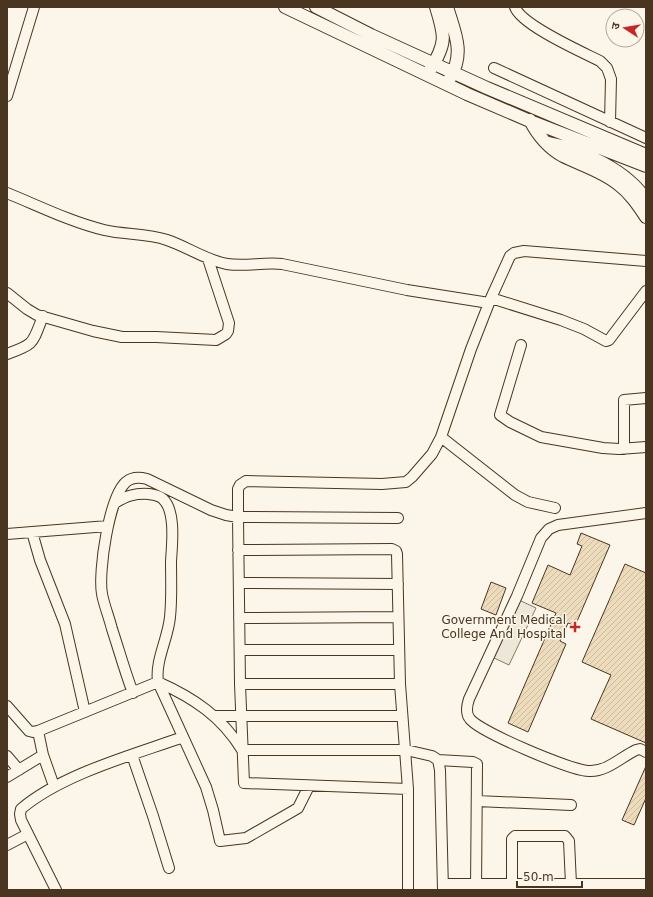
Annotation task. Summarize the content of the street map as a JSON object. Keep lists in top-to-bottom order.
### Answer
{
  "places": {
    "health": ["Government Medical College And Hospital"]
  },
  "scale_bar": "50 m",
  "north": "left"
}
